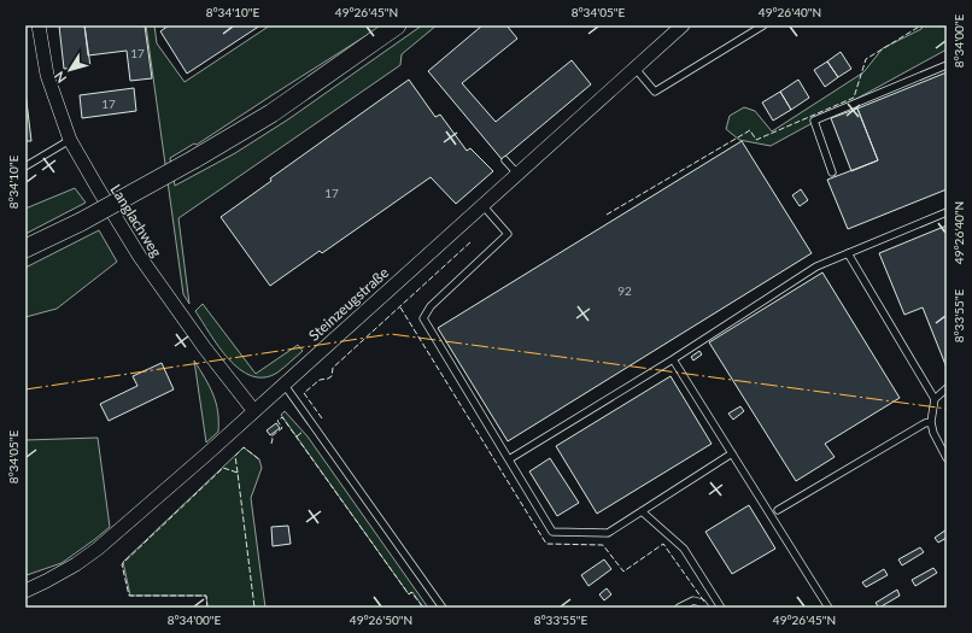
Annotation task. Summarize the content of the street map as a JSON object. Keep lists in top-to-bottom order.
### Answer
{
  "streets": {
    "street": ["Langlachweg", "Steinzeugstraße"]
  },
  "crossings": [
    ["Langlachweg", "Steinzeugstraße"]
  ],
  "house_numbers": [
    "17",
    "17",
    "17",
    "92"
  ],
  "north": "bottom left",
  "coordinates": [
    "8°34'10\"E",
    "49°26'45\"N",
    "8°34'05\"E",
    "49°26'40\"N",
    "8°34'00\"E",
    "8°33'55\"E",
    "49°26'50\"N"
  ]
}
